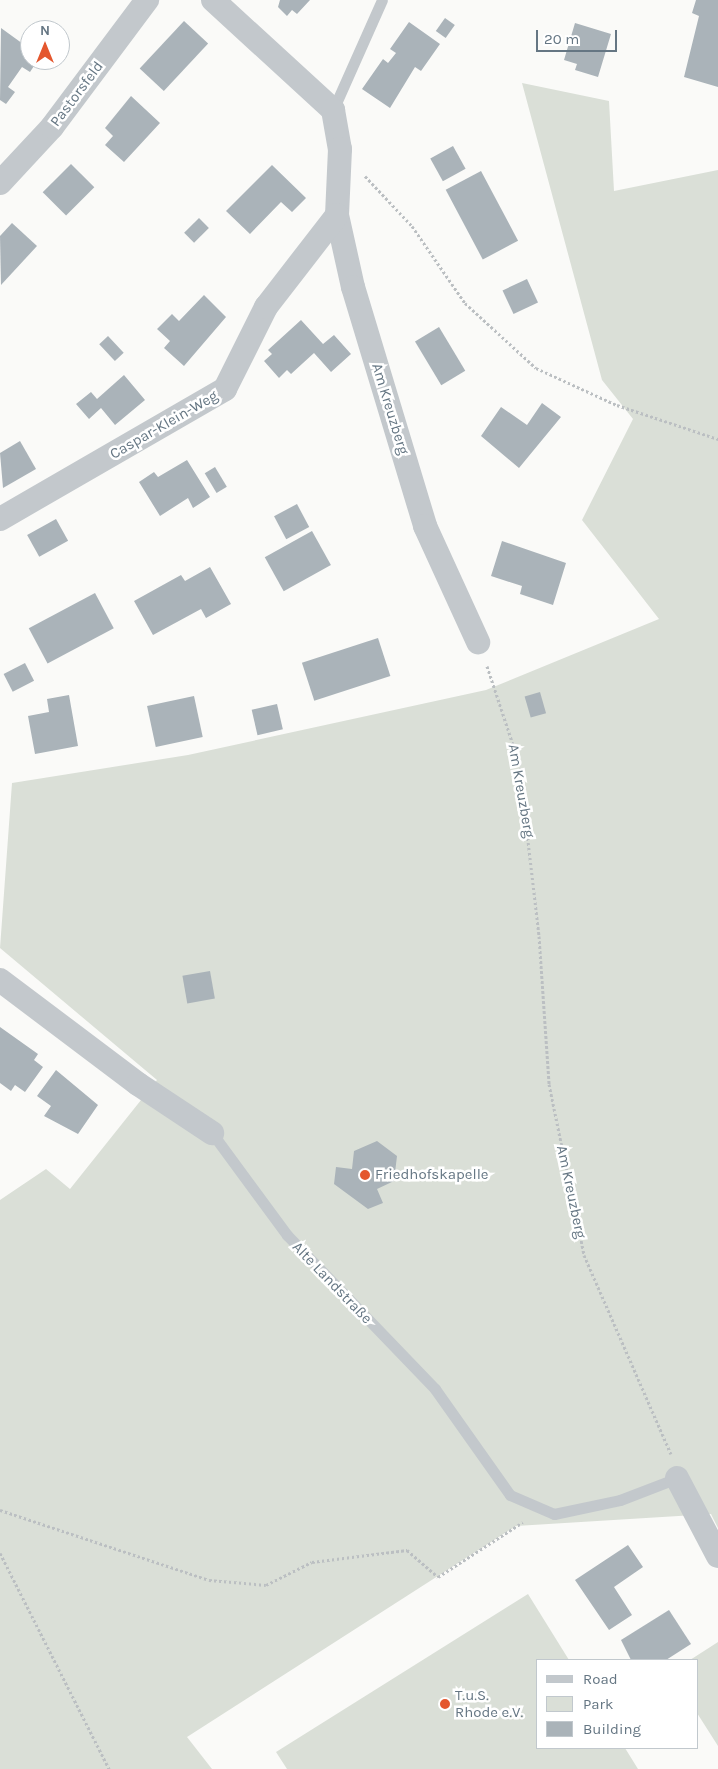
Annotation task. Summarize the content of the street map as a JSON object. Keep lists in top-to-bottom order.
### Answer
{
  "streets": {
    "street": [
      "Pastorsfeld",
      "Am Kreuzberg",
      "Caspar-Klein-Weg",
      "Alte Landstraße"
    ]
  },
  "crossings": [
    ["Am Kreuzberg", "Caspar-Klein-Weg"],
    ["Am Kreuzberg", "Alte Landstraße"]
  ],
  "places": ["Friedhofskapelle", "T.u.S. Rhode e.V."],
  "legend": ["Road", "Park", "Building"],
  "scale_bar": "20 m",
  "north": "top"
}
